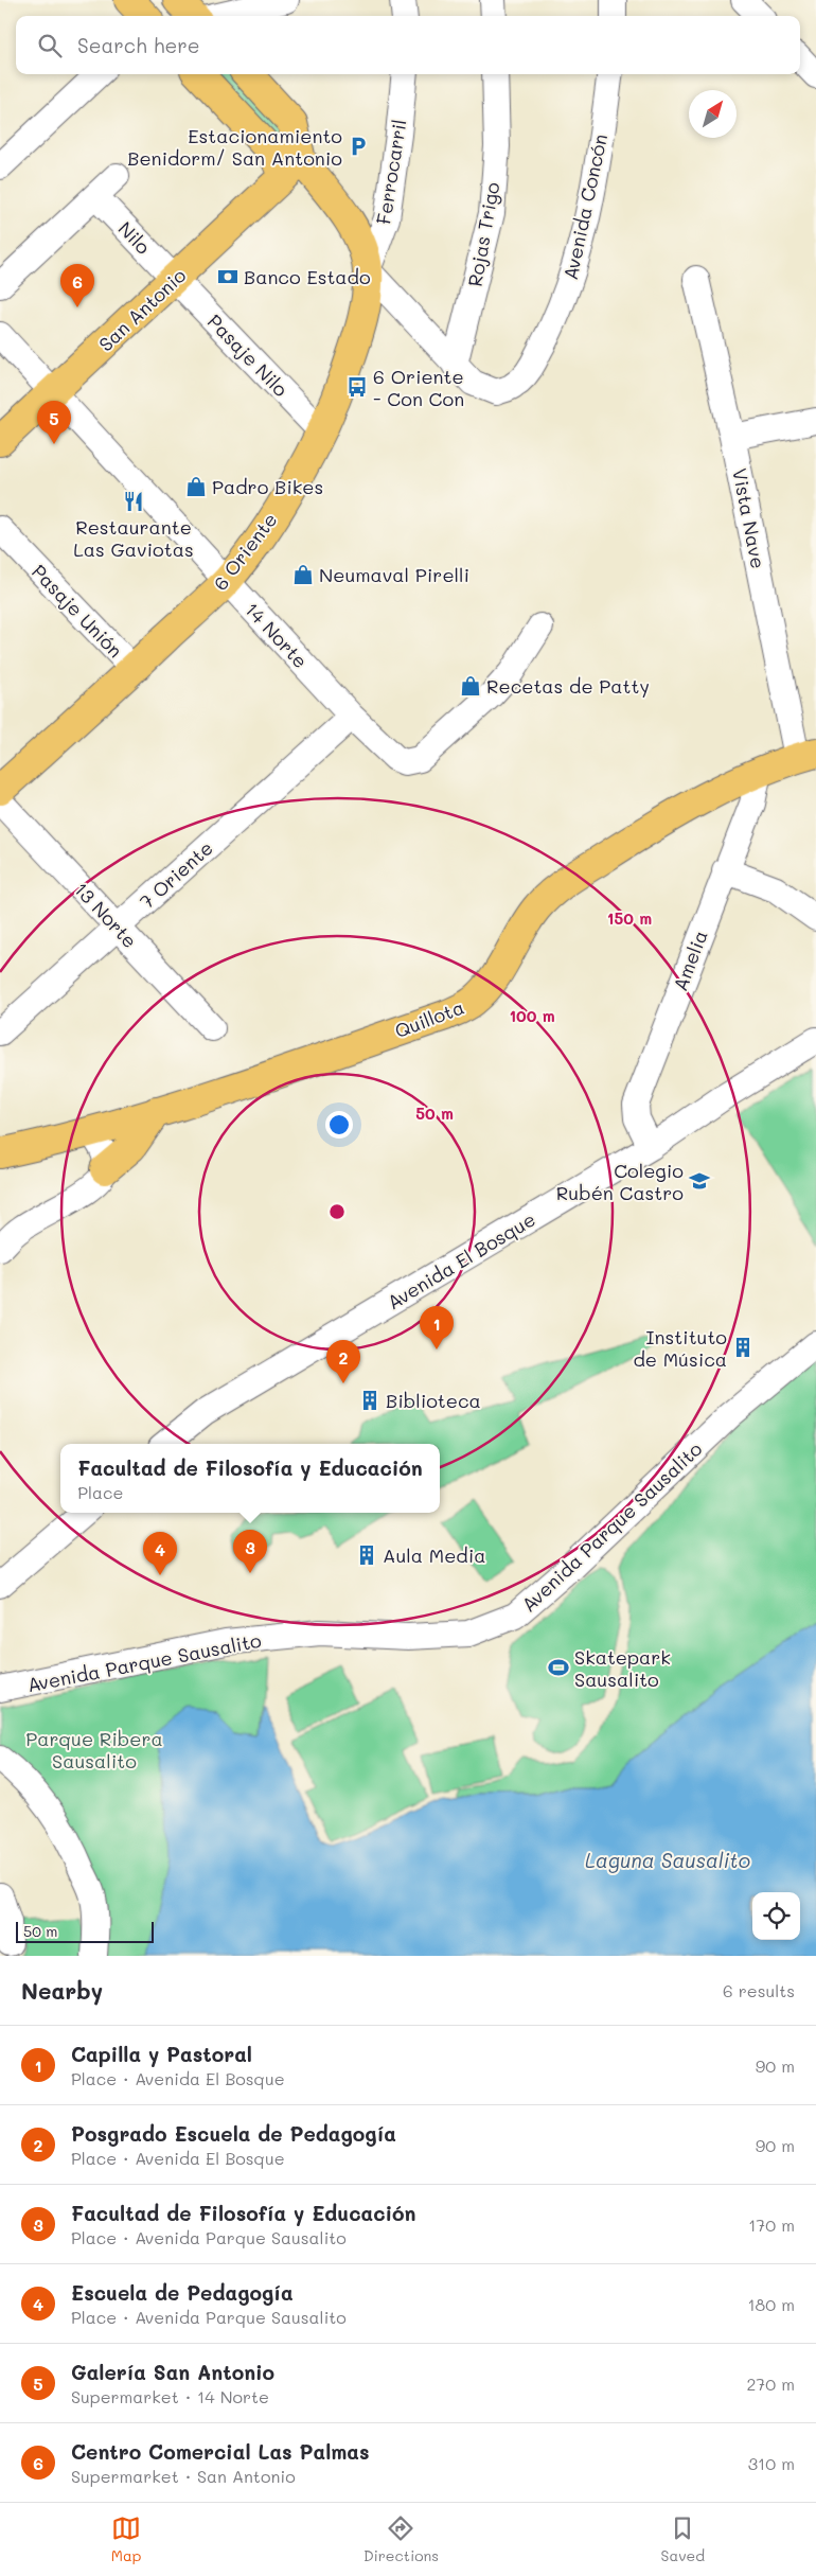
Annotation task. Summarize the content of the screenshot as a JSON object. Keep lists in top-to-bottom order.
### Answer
{
  "streets": {
    "main road": ["San Antonio", "6 Oriente", "Quillota"],
    "street": [
      "Ferrocarril",
      "Avenida Concón",
      "Rojas Trigo",
      "Nilo",
      "Pasaje Nilo",
      "Vista Nave",
      "Pasaje Unión",
      "14 Norte",
      "7 Oriente",
      "13 Norte",
      "Amelia",
      "Avenida El Bosque",
      "Avenida Parque Sausalito"
    ]
  },
  "crossings": [
    ["Ferrocarril", "Avenida Concón"],
    ["Ferrocarril", "6 Oriente"],
    ["Avenida Concón", "Rojas Trigo"],
    ["Avenida Concón", "6 Oriente"],
    ["Nilo", "San Antonio"],
    ["Nilo", "Pasaje Nilo"],
    ["San Antonio", "Pasaje Nilo"],
    ["San Antonio", "14 Norte"],
    ["Pasaje Nilo", "6 Oriente"],
    ["Vista Nave", "Quillota"],
    ["6 Oriente", "Pasaje Unión"],
    ["6 Oriente", "14 Norte"],
    ["14 Norte", "7 Oriente"],
    ["7 Oriente", "13 Norte"],
    ["Amelia", "Quillota"],
    ["Amelia", "Avenida El Bosque"]
  ],
  "water": ["Laguna Sausalito"],
  "parks": ["Parque Ribera Sausalito"],
  "places": {
    "parking": ["Estacionamiento Benidorm/ San Antonio"],
    "bank": ["Banco Estado"],
    "bus stop": ["6 Oriente - Con Con"],
    "shop": ["Padro Bikes", "Neumaval Pirelli", "Recetas de Patty"],
    "restaurant": ["Restaurante Las Gaviotas"],
    "school or university": ["Colegio Rubén Castro"],
    "building": ["Instituto de Música", "Biblioteca", "Aula Media"],
    "sports": ["Skatepark Sausalito"]
  },
  "scale_bar": "50 m",
  "north": "top right",
  "page": {
    "search": "Search here",
    "pins": [
      "6",
      "5",
      "1",
      "2",
      "3",
      "4"
    ],
    "popup": ["Facultad de Filosofía y Educación", "Place"],
    "scale": "50 m",
    "heading": ["Nearby", "6 results"],
    "list": [
      {
        "mark": "1",
        "name": "Capilla y Pastoral",
        "note": "Place · Avenida El Bosque",
        "value": "90 m"
      },
      {
        "mark": "2",
        "name": "Posgrado Escuela de Pedagogía",
        "note": "Place · Avenida El Bosque",
        "value": "90 m"
      },
      {
        "mark": "3",
        "name": "Facultad de Filosofía y Educación",
        "note": "Place · Avenida Parque Sausalito",
        "value": "170 m"
      },
      {
        "mark": "4",
        "name": "Escuela de Pedagogía",
        "note": "Place · Avenida Parque Sausalito",
        "value": "180 m"
      },
      {
        "mark": "5",
        "name": "Galería San Antonio",
        "note": "Supermarket · 14 Norte",
        "value": "270 m"
      },
      {
        "mark": "6",
        "name": "Centro Comercial Las Palmas",
        "note": "Supermarket · San Antonio",
        "value": "310 m"
      }
    ],
    "nav": ["Map", "Directions", "Saved"]
  },
  "rings": ["150 m", "100 m", "50 m"]
}
